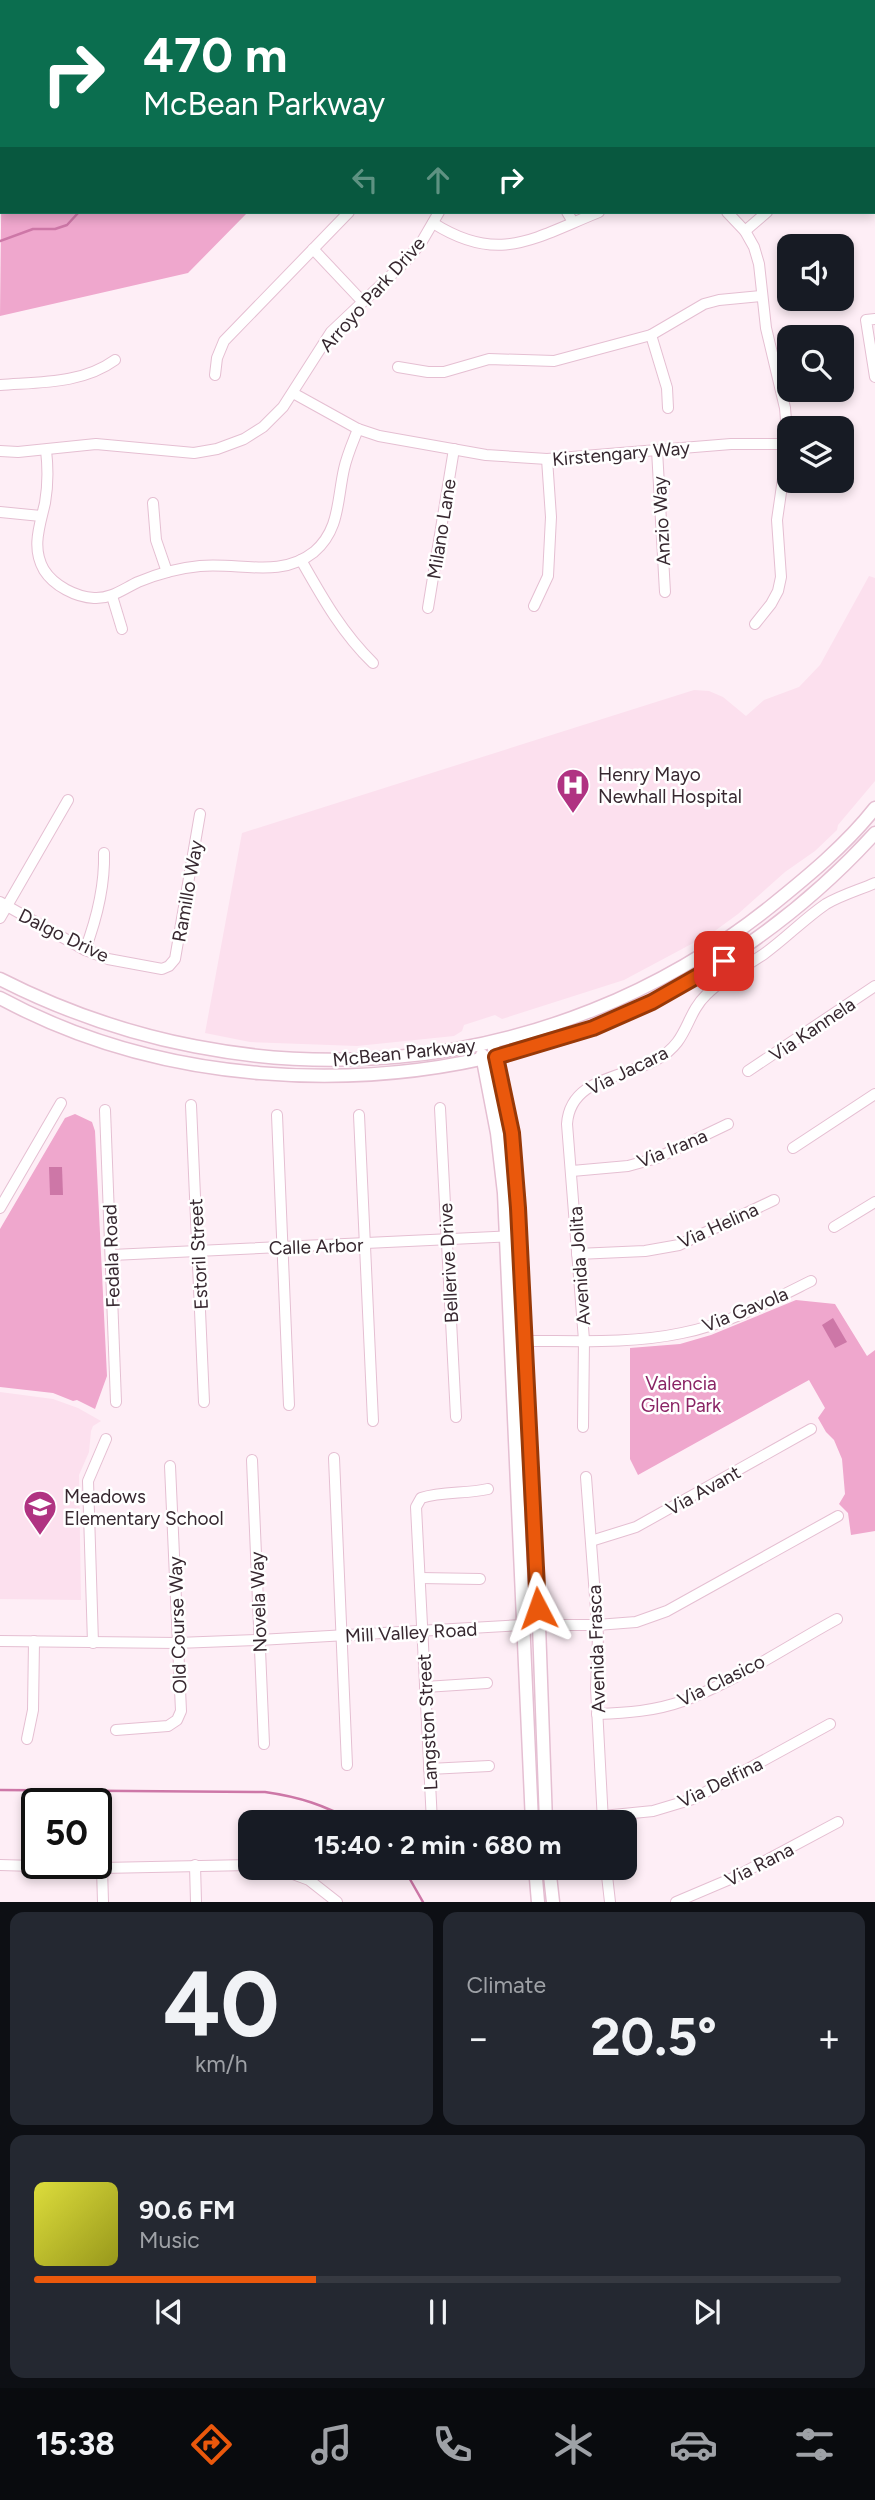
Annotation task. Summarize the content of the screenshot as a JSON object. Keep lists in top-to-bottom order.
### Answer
{
  "streets": {
    "main road": ["McBean Parkway"],
    "street": [
      "Arroyo Park Drive",
      "Kirstengary Way",
      "Anzio Way",
      "Milano Lane",
      "Ramillo Way",
      "Dalgo Drive",
      "Via Kannela",
      "Via Jacara",
      "Via Irana",
      "Via Helina",
      "Calle Arbor",
      "Estoril Street",
      "Fedala Road",
      "Bellerive Drive",
      "Avenida Jolita",
      "Via Gavola",
      "Via Avant",
      "Novela Way",
      "Old Course Way",
      "Mill Valley Road",
      "Avenida Frasca",
      "Via Clasico",
      "Langston Street",
      "Via Delfina",
      "Via Rana"
    ]
  },
  "crossings": [
    ["Arroyo Park Drive", "Kirstengary Way"],
    ["Kirstengary Way", "Anzio Way"],
    ["Kirstengary Way", "Milano Lane"],
    ["Ramillo Way", "Dalgo Drive"],
    ["Via Jacara", "Avenida Jolita"],
    ["Via Irana", "Avenida Jolita"],
    ["Via Helina", "Avenida Jolita"],
    ["Calle Arbor", "Estoril Street"],
    ["Calle Arbor", "Fedala Road"],
    ["Calle Arbor", "Bellerive Drive"],
    ["Avenida Jolita", "Via Gavola"],
    ["Via Avant", "Avenida Frasca"],
    ["Novela Way", "Mill Valley Road"],
    ["Old Course Way", "Mill Valley Road"],
    ["Mill Valley Road", "Avenida Frasca"],
    ["Mill Valley Road", "Langston Street"],
    ["Avenida Frasca", "Via Clasico"]
  ],
  "parks": ["Valencia Glen Park"],
  "places": {
    "hospital": ["Henry Mayo Newhall Hospital"],
    "school or university": ["Meadows Elementary School"]
  },
  "page": {
    "turn": ["470 m", "McBean Parkway"],
    "limit": "50",
    "trip": "15:40 · 2 min · 680 m",
    "tile": [
      ["40", "km/h"],
      "Climate"
    ],
    "heat": ["−", "20.5°", "+"],
    "song": ["90.6 FM", "Music"],
    "tabs": "15:38"
  }
}
